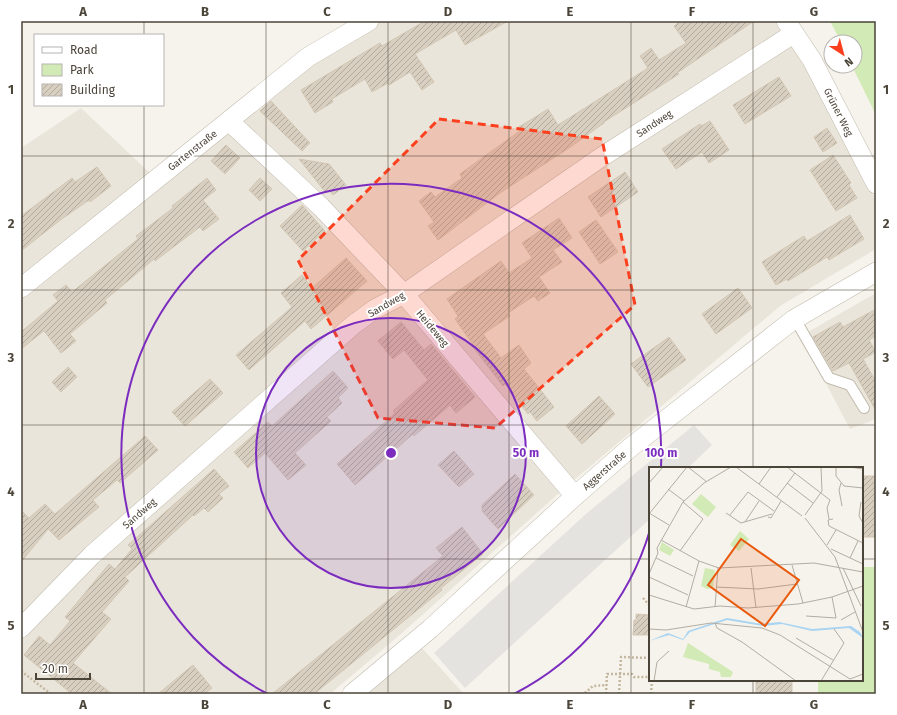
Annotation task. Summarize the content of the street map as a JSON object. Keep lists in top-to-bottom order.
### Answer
{
  "streets": {
    "street": [
      "Grüner Weg",
      "Sandweg",
      "Gartenstraße",
      "Heideweg",
      "Aggerstraße"
    ]
  },
  "crossings": [
    ["Grüner Weg", "Sandweg"],
    ["Sandweg", "Heideweg"],
    ["Gartenstraße", "Heideweg"],
    ["Heideweg", "Aggerstraße"]
  ],
  "legend": ["Road", "Park", "Building"],
  "scale_bar": "20 m",
  "north": "bottom right",
  "grid": {
    "columns": [
      "A",
      "B",
      "C",
      "D",
      "E",
      "F",
      "G"
    ],
    "rows": [
      "1",
      "2",
      "3",
      "4",
      "5"
    ]
  },
  "rings": ["50 m", "100 m"]
}
